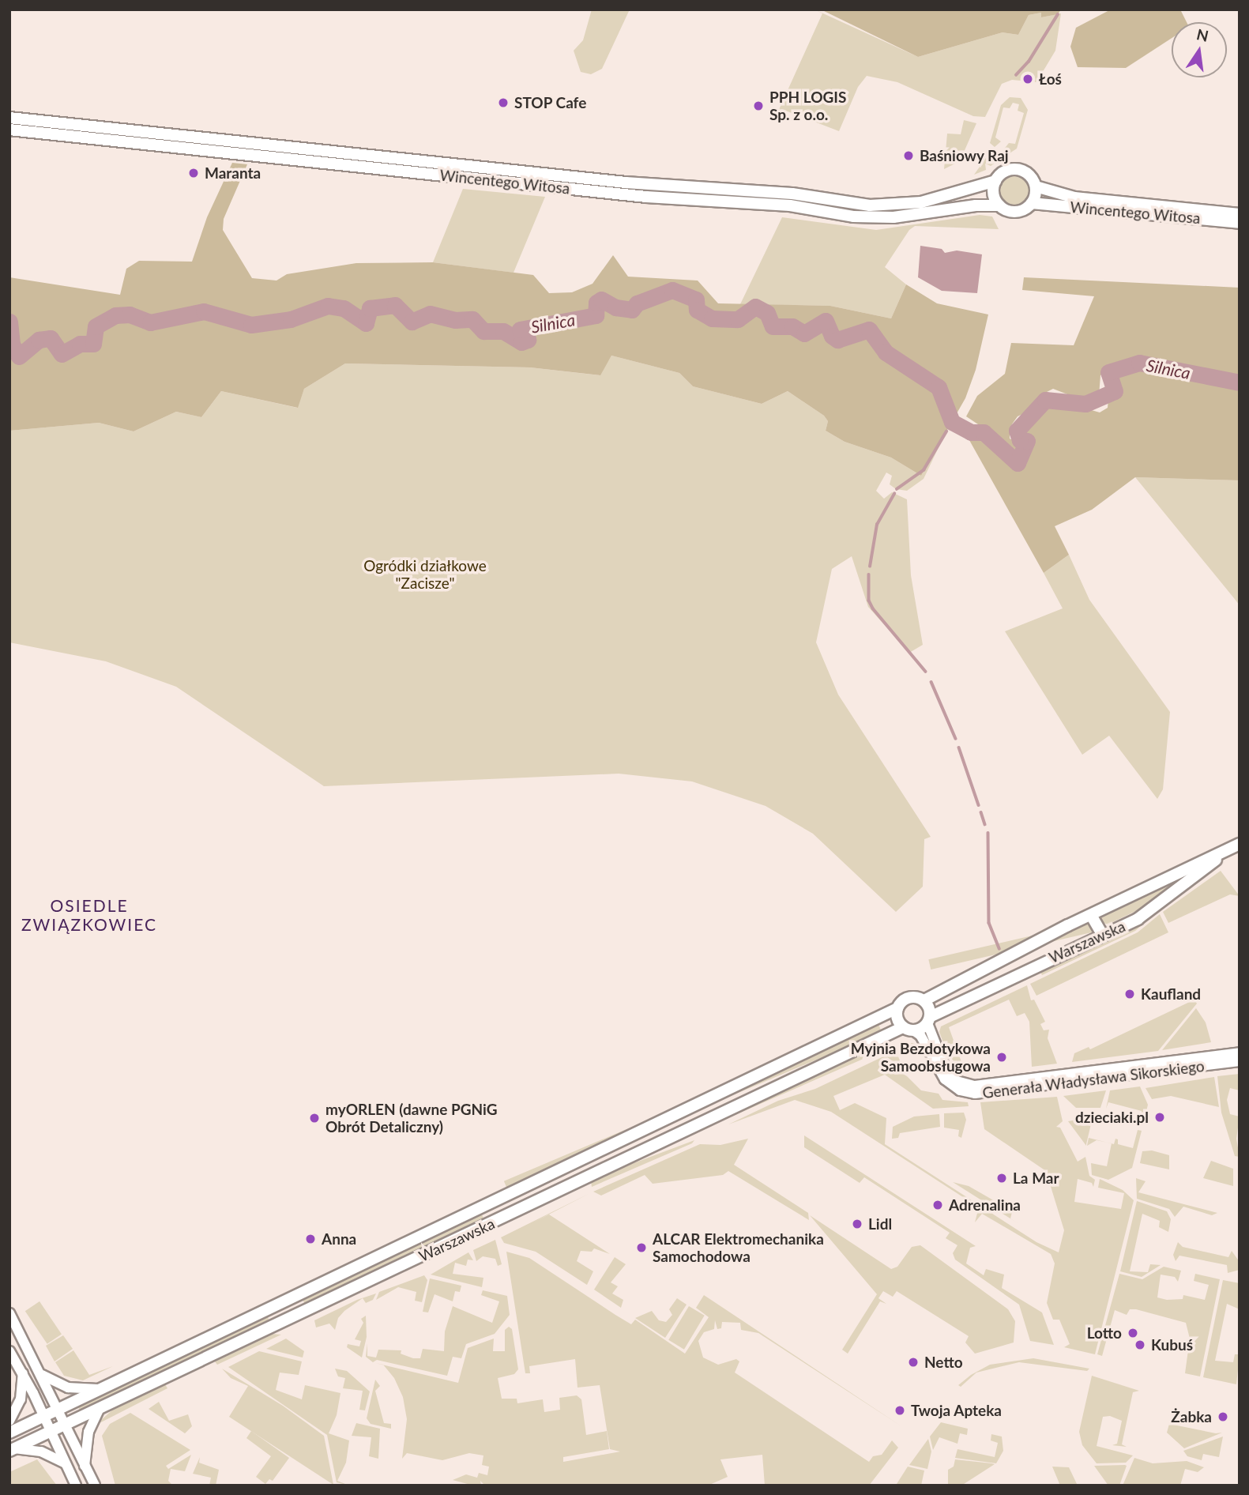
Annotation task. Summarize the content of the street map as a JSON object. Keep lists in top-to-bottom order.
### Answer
{
  "streets": {
    "main road": ["Wincentego Witosa", "Warszawska"],
    "street": ["Generała Władysława Sikorskiego"]
  },
  "crossings": [
    ["Warszawska", "Generała Władysława Sikorskiego"]
  ],
  "districts": ["OSIEDLE ZWIĄZKOWIEC"],
  "water": ["Silnica"],
  "parks": ["Ogródki działkowe \"Zacisze\""],
  "places": [
    "Łoś",
    "STOP Cafe",
    "PPH LOGIS Sp. z o.o.",
    "Baśniowy Raj",
    "Maranta",
    "Kaufland",
    "Myjnia Bezdotykowa Samoobsługowa",
    "dzieciaki.pl",
    "myORLEN (dawne PGNiG Obrót Detaliczny)",
    "La Mar",
    "Adrenalina",
    "Lidl",
    "Anna",
    "ALCAR Elektromechanika Samochodowa",
    "Lotto",
    "Kubuś",
    "Netto",
    "Twoja Apteka",
    "Żabka"
  ],
  "north": "top"
}
